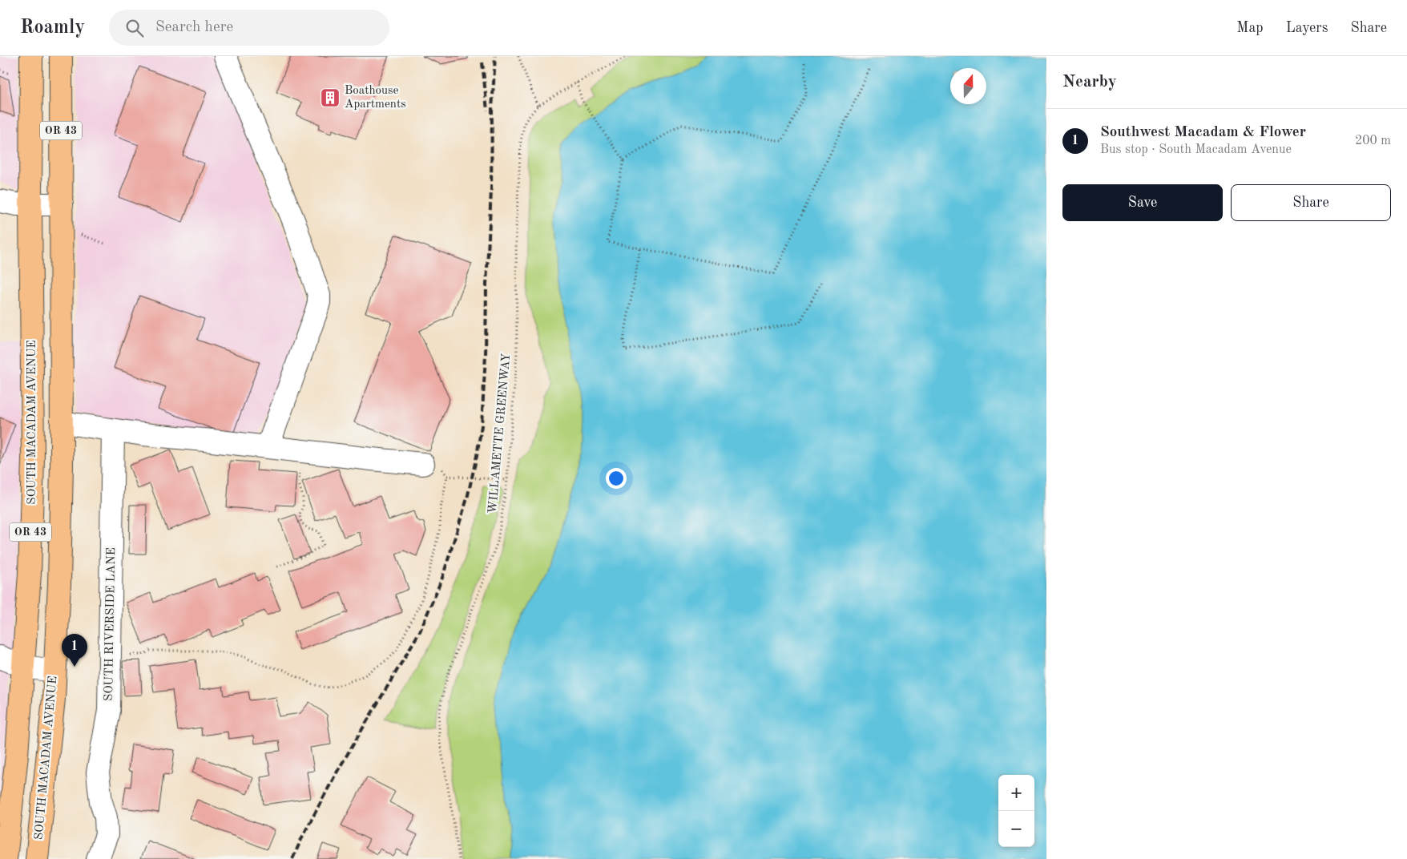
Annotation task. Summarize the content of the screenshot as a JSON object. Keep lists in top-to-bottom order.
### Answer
{
  "streets": {
    "main road": ["OR 43", "SOUTH MACADAM AVENUE"],
    "street": ["SOUTH RIVERSIDE LANE"],
    "path": ["WILLAMETTE GREENWAY"]
  },
  "places": {
    "building": ["Boathouse Apartments"]
  },
  "north": "top",
  "page": {
    "header": "Roamly",
    "search": "Search here",
    "nav": ["Map", "Layers", "Share"],
    "heading": "Nearby",
    "list": [
      {
        "mark": "1",
        "name": "Southwest Macadam & Flower",
        "note": "Bus stop · South Macadam Avenue",
        "value": "200 m"
      }
    ],
    "buttons": ["Save", "Share"],
    "pins": "1",
    "map_buttons": ["+", "−"]
  }
}
